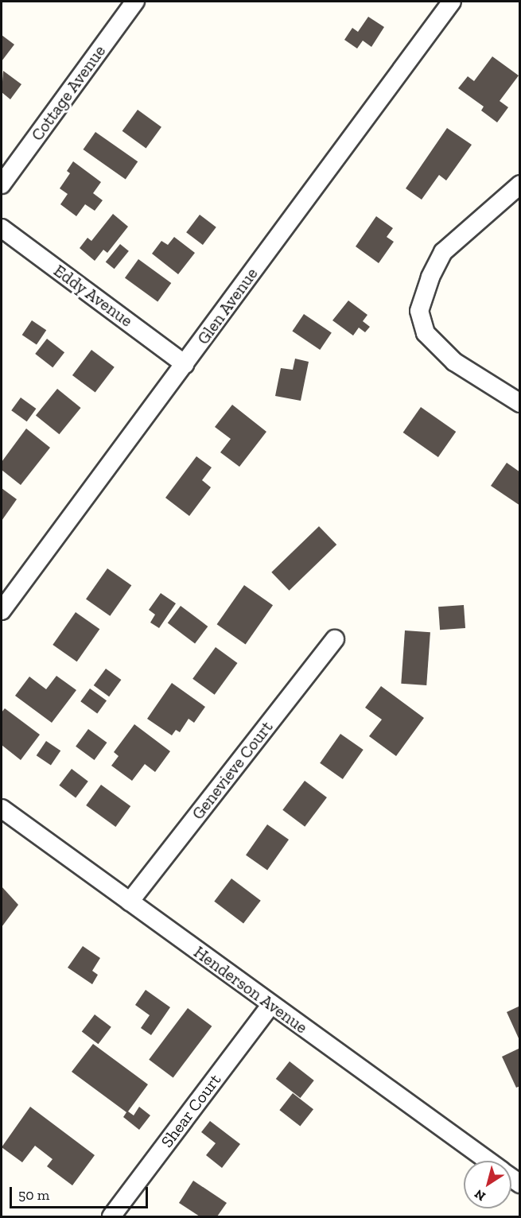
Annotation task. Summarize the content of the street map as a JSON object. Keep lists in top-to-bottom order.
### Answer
{
  "streets": {
    "street": [
      "Cottage Avenue",
      "Eddy Avenue",
      "Glen Avenue",
      "Genevieve Court",
      "Henderson Avenue",
      "Shear Court"
    ]
  },
  "crossings": [
    ["Eddy Avenue", "Glen Avenue"],
    ["Genevieve Court", "Henderson Avenue"],
    ["Henderson Avenue", "Shear Court"]
  ],
  "scale_bar": "50 m",
  "north": "bottom left"
}
